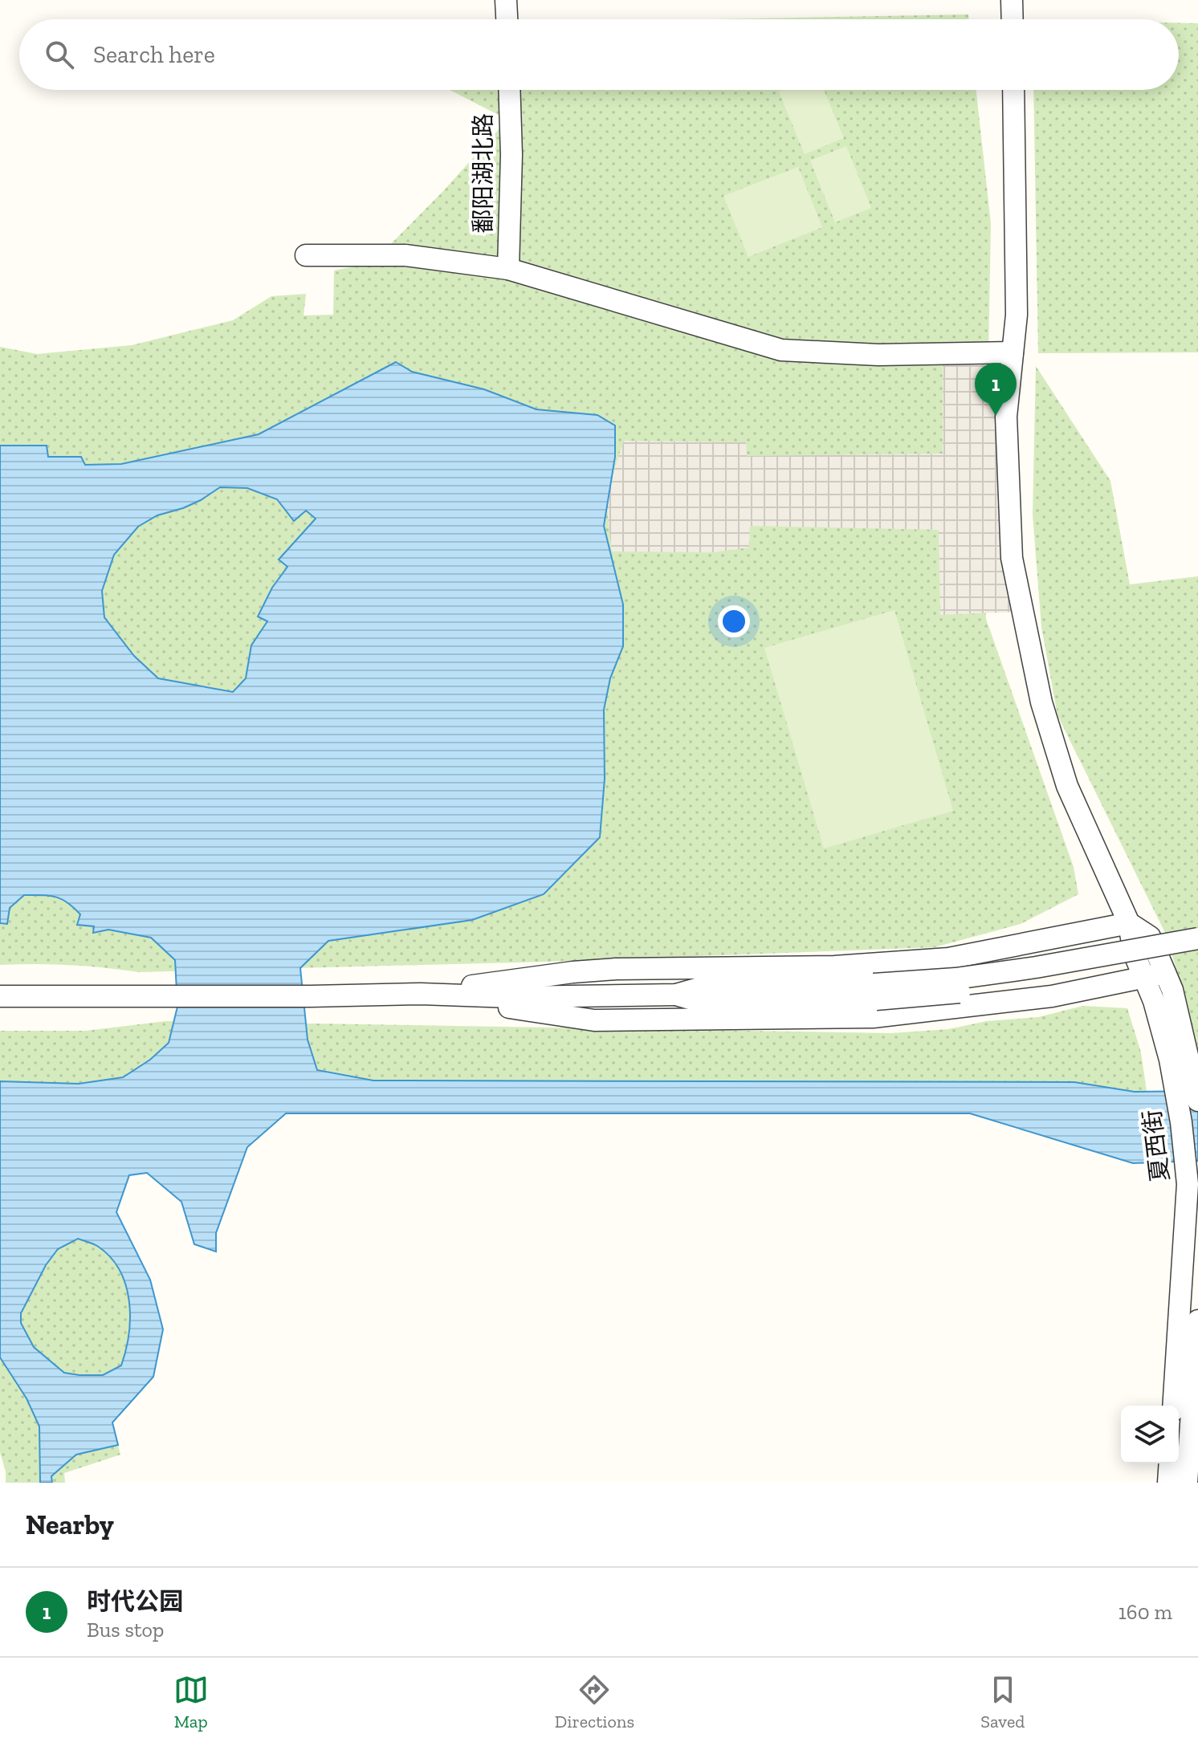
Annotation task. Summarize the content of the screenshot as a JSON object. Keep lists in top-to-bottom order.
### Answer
{
  "streets": {
    "street": ["鄱阳湖北路", "夏西街"]
  },
  "page": {
    "search": "Search here",
    "pins": "1",
    "heading": "Nearby",
    "list": [
      {
        "mark": "1",
        "name": "时代公园",
        "note": "Bus stop",
        "value": "160 m"
      }
    ],
    "nav": ["Map", "Directions", "Saved"]
  }
}
